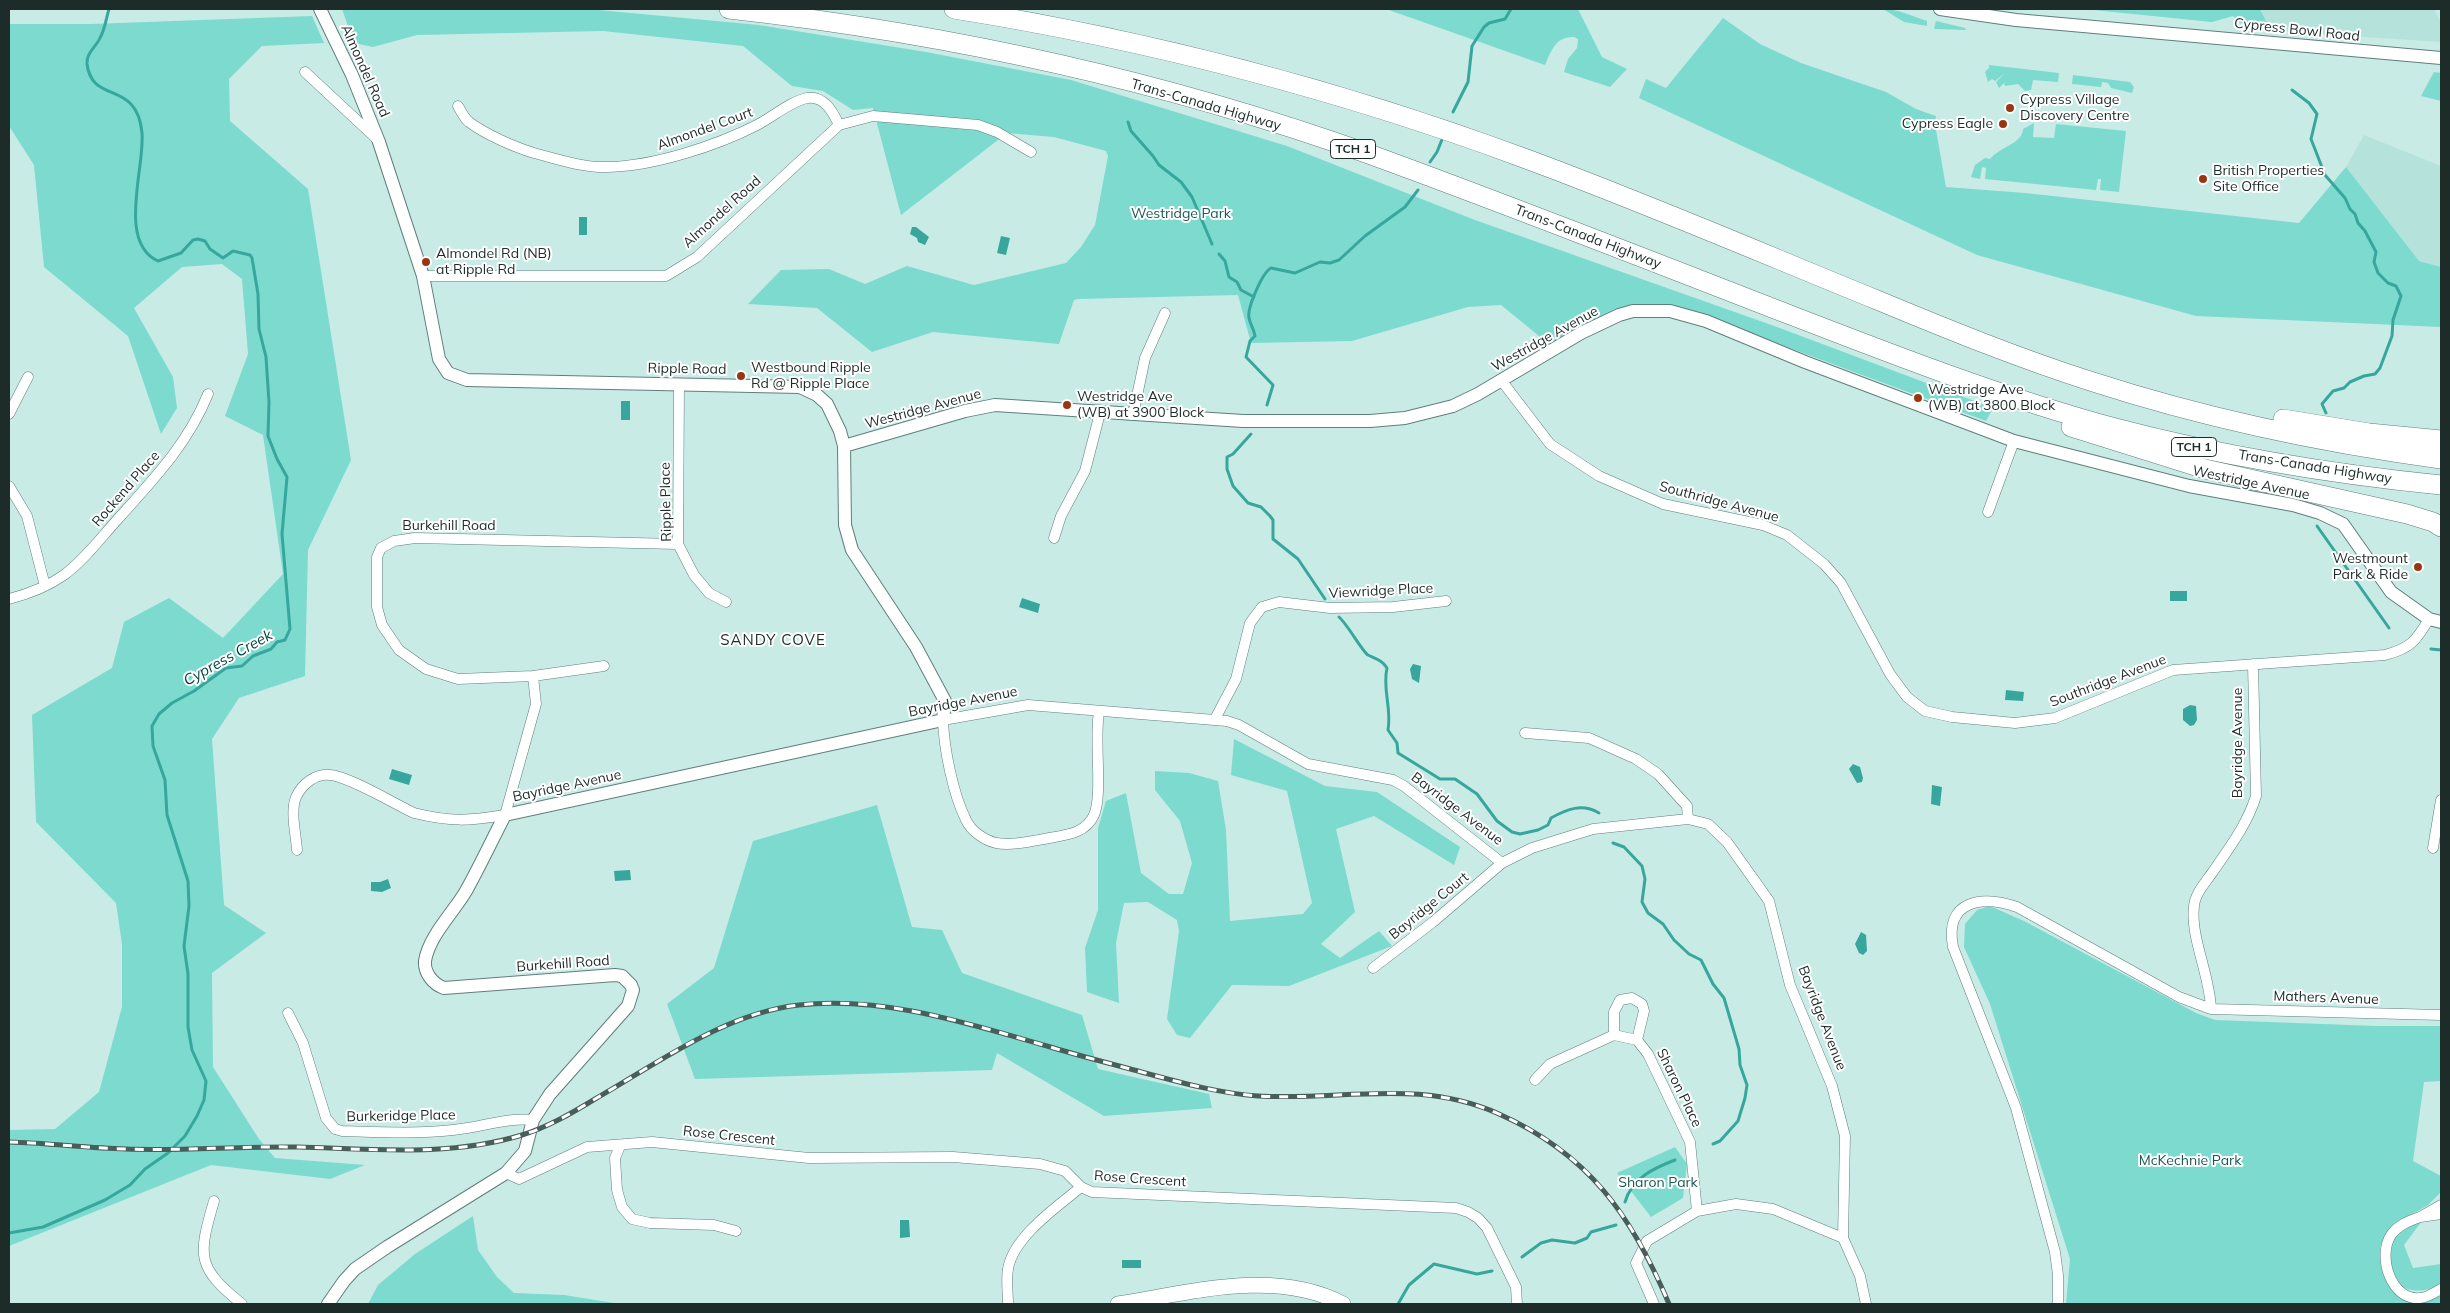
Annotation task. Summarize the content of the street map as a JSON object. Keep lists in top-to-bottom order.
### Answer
{
  "streets": {
    "highway": ["Trans-Canada Highway", "TCH 1"],
    "street": [
      "Cypress Bowl Road",
      "Almondel Road",
      "Almondel Court",
      "Westridge Avenue",
      "Ripple Road",
      "Rockend Place",
      "Ripple Place",
      "Southridge Avenue",
      "Burkehill Road",
      "Viewridge Place",
      "Bayridge Avenue",
      "Bayridge Court",
      "Mathers Avenue",
      "Sharon Place",
      "Burkeridge Place",
      "Rose Crescent"
    ]
  },
  "crossings": [
    ["Almondel Road", "Almondel Court"],
    ["Almondel Road", "Ripple Road"],
    ["Westridge Avenue", "Ripple Road"],
    ["Westridge Avenue", "Southridge Avenue"],
    ["Ripple Road", "Ripple Place"],
    ["Ripple Road", "Bayridge Avenue"],
    ["Ripple Place", "Burkehill Road"],
    ["Southridge Avenue", "Bayridge Avenue"],
    ["Burkehill Road", "Bayridge Avenue"],
    ["Burkehill Road", "Burkeridge Place"],
    ["Burkehill Road", "Rose Crescent"],
    ["Viewridge Place", "Bayridge Avenue"],
    ["Bayridge Avenue", "Bayridge Court"],
    ["Bayridge Avenue", "Mathers Avenue"]
  ],
  "districts": ["SANDY COVE"],
  "water": ["Cypress Creek"],
  "parks": ["Westridge Park", "McKechnie Park", "Sharon Park"],
  "places": [
    "Cypress Village Discovery Centre",
    "Cypress Eagle",
    "British Properties Site Office",
    "Almondel Rd (NB) at Ripple Rd",
    "Westbound Ripple Rd @ Ripple Place",
    "Westridge Ave (WB) at 3800 Block",
    "Westridge Ave (WB) at 3900 Block",
    "Westmount Park & Ride"
  ]
}
